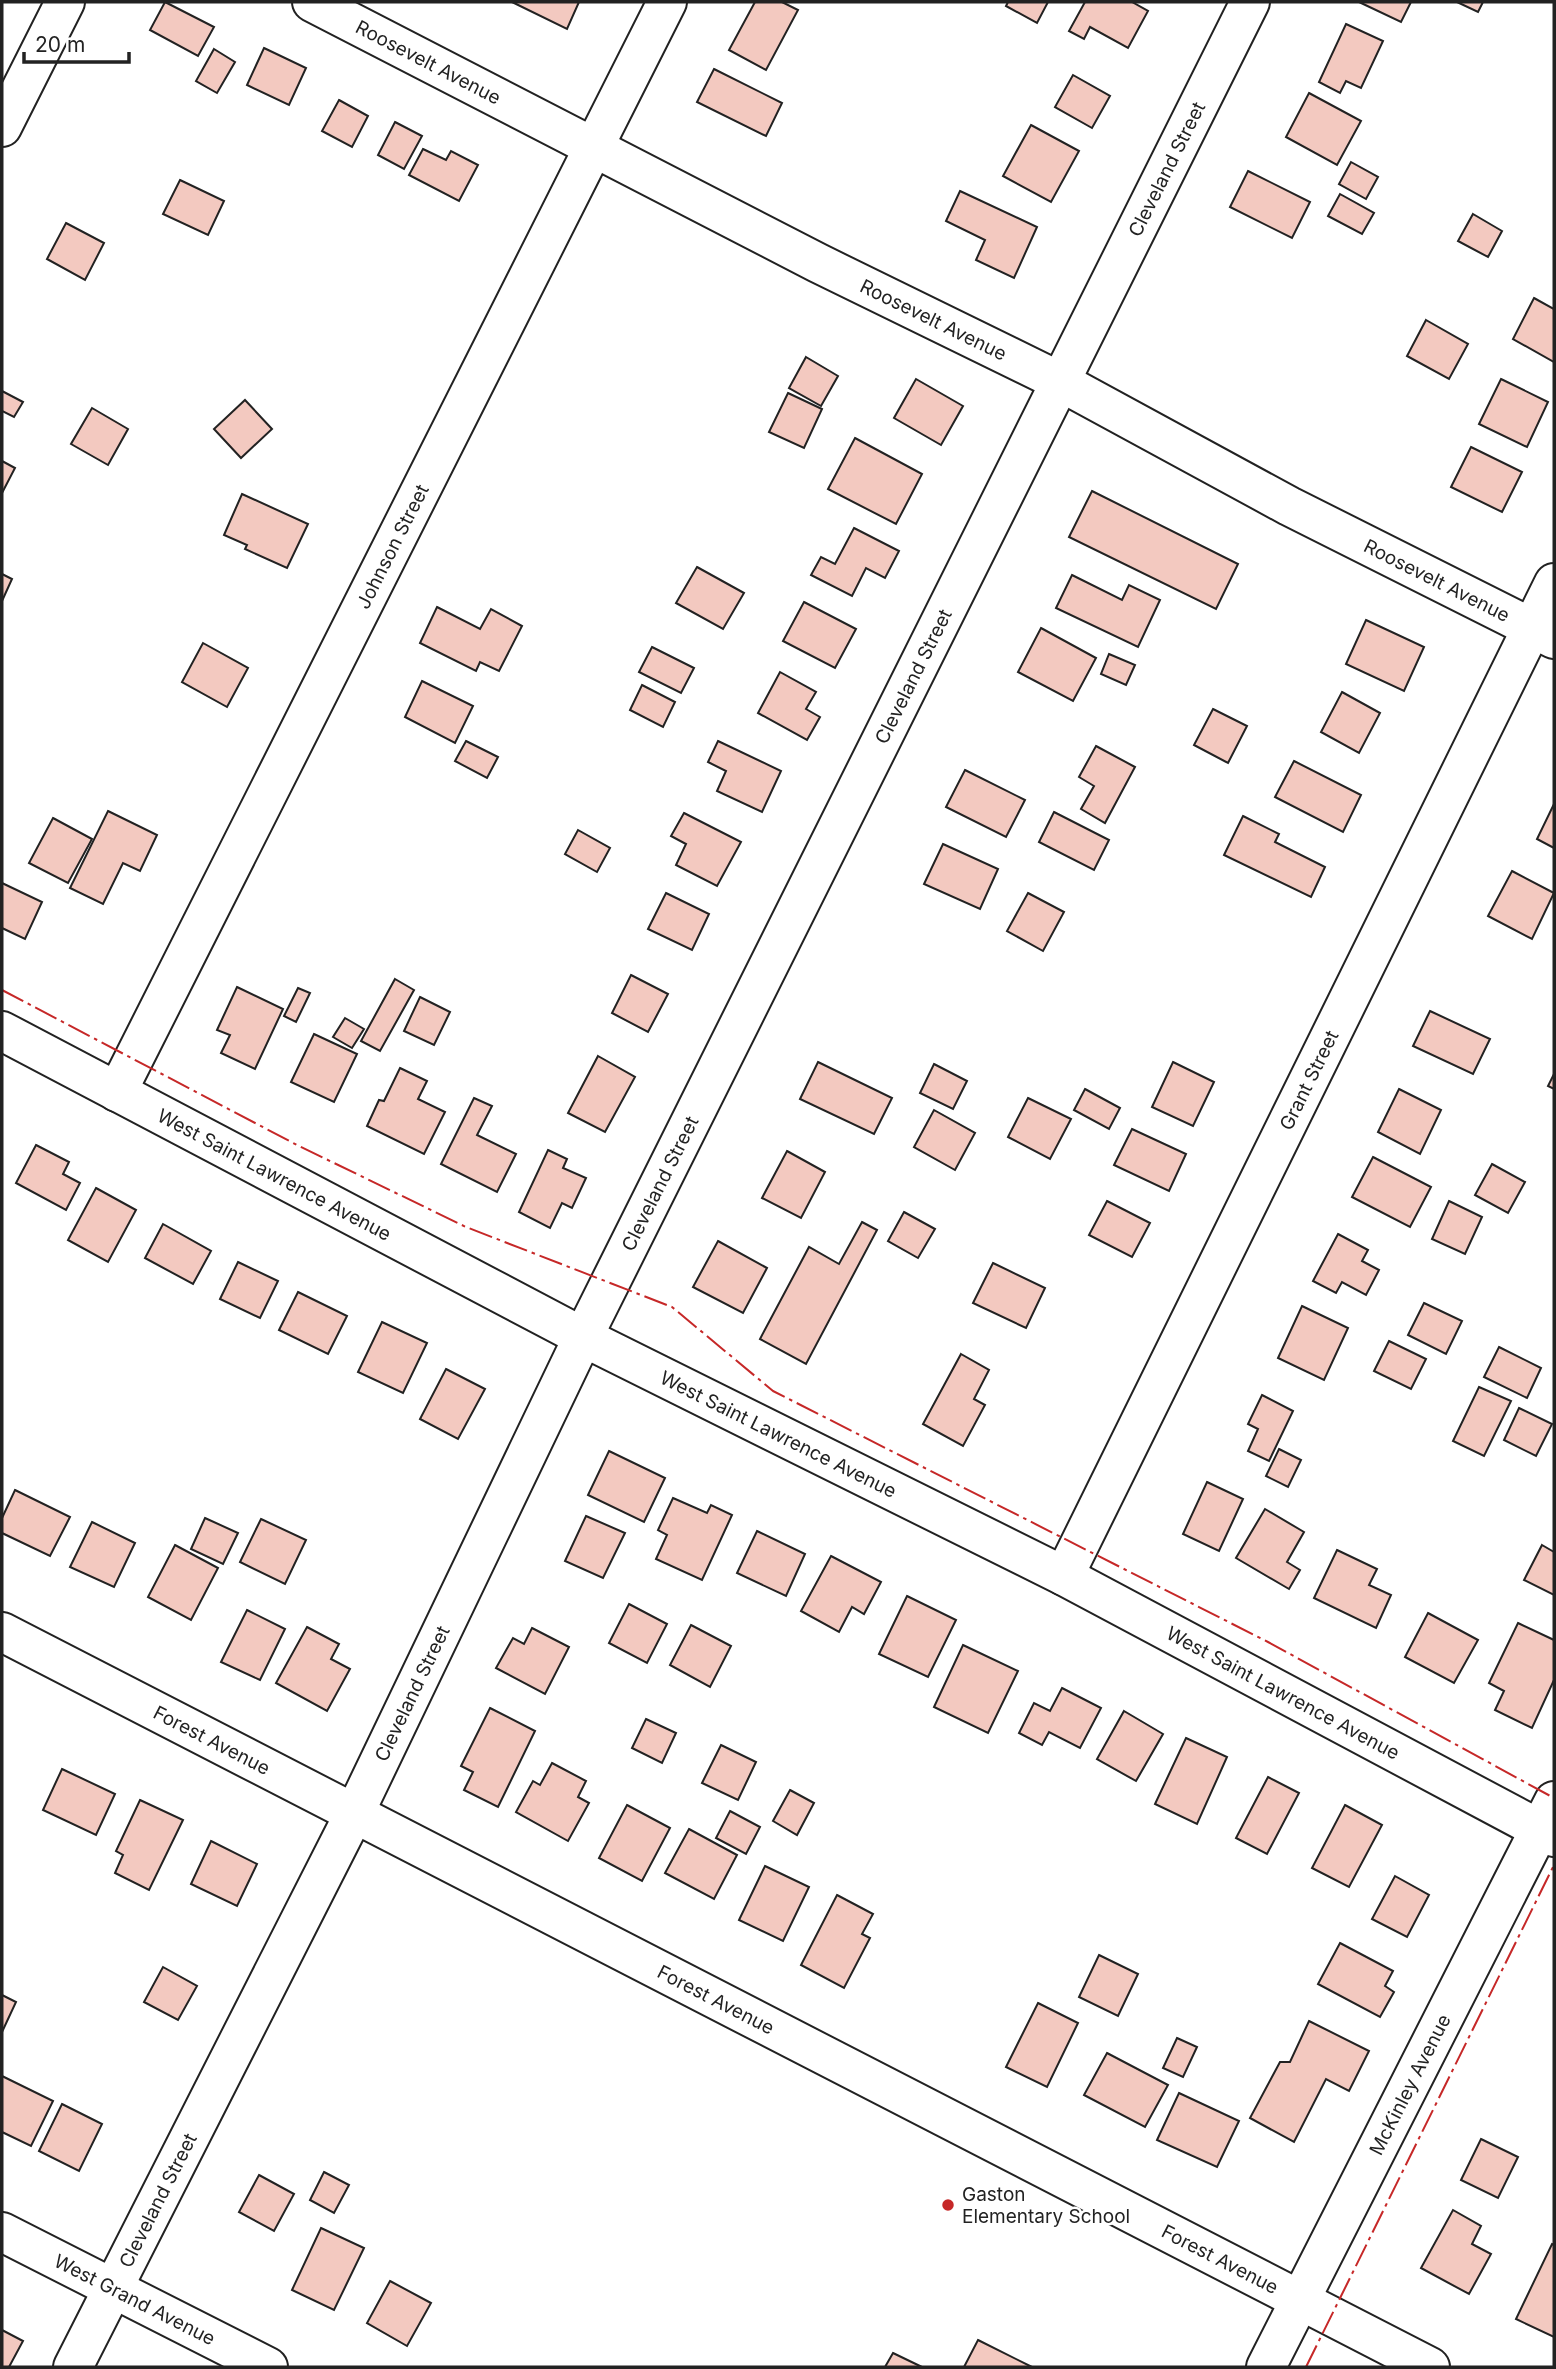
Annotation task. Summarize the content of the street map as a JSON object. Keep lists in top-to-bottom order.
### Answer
{
  "streets": {
    "street": [
      "Roosevelt Avenue",
      "Cleveland Street",
      "Johnson Street",
      "Grant Street",
      "West Saint Lawrence Avenue",
      "Forest Avenue",
      "McKinley Avenue",
      "West Grand Avenue"
    ]
  },
  "crossings": [
    ["Roosevelt Avenue", "Cleveland Street"],
    ["Roosevelt Avenue", "Johnson Street"],
    ["Roosevelt Avenue", "Grant Street"],
    ["Cleveland Street", "West Saint Lawrence Avenue"],
    ["Cleveland Street", "Forest Avenue"],
    ["Cleveland Street", "West Grand Avenue"],
    ["Johnson Street", "West Saint Lawrence Avenue"],
    ["Grant Street", "West Saint Lawrence Avenue"],
    ["West Saint Lawrence Avenue", "McKinley Avenue"],
    ["Forest Avenue", "McKinley Avenue"]
  ],
  "places": ["Gaston Elementary School"],
  "scale_bar": "20 m"
}
